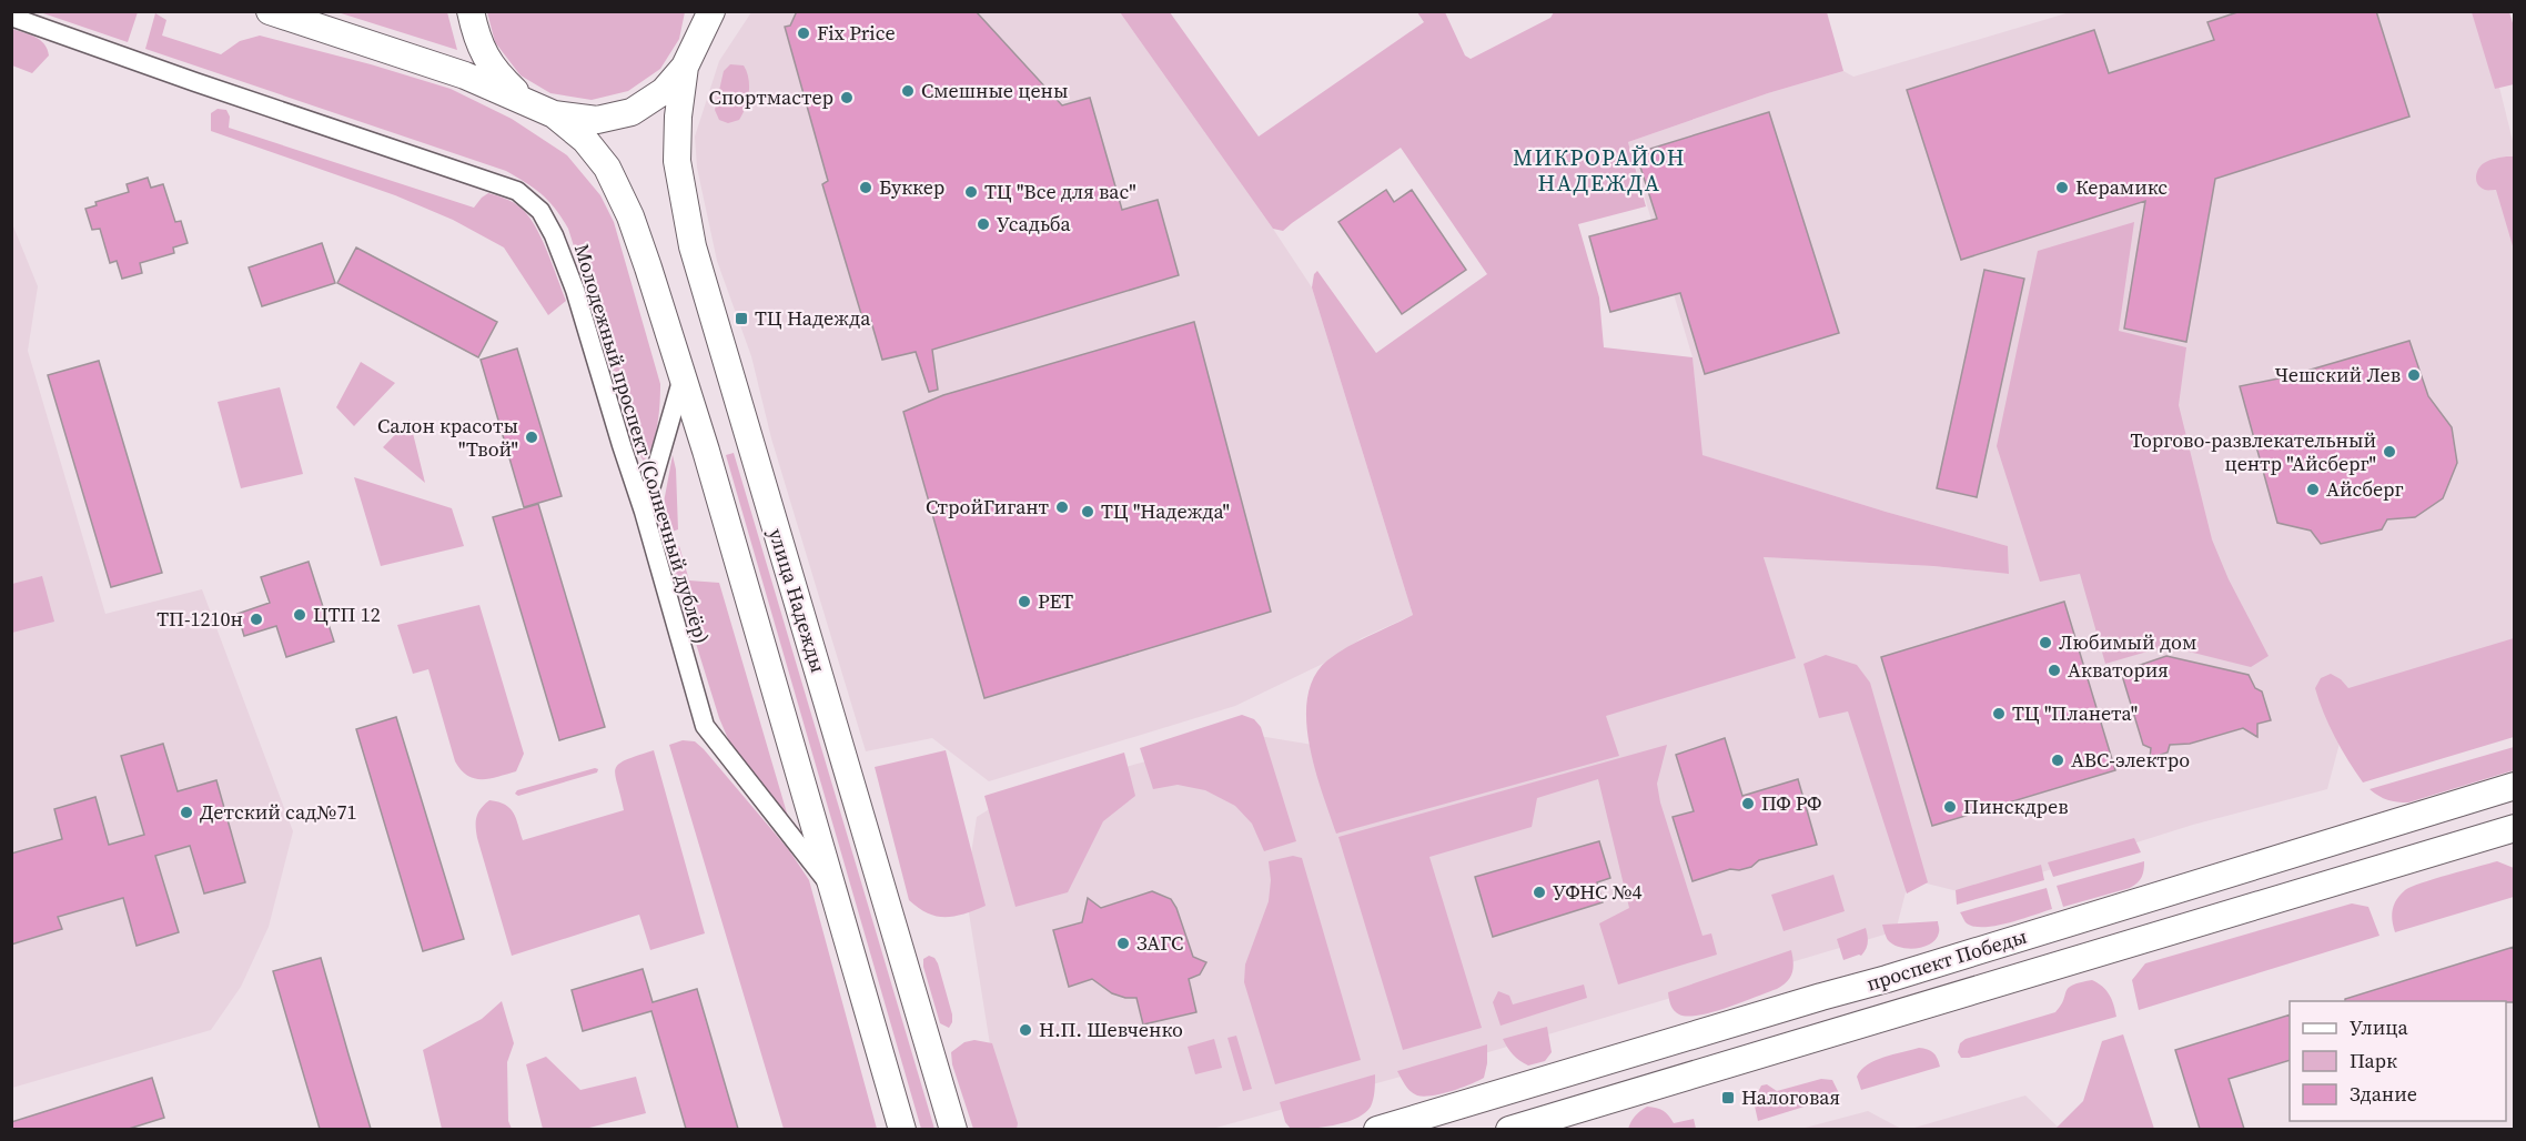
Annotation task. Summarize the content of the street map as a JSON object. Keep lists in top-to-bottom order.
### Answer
{
  "streets": {
    "main road": ["улица Надежды", "проспект Победы"],
    "street": ["Молодежный проспект (Солнечный дублёр)"]
  },
  "districts": ["МИКРОРАЙОН НАДЕЖДА"],
  "places": {
    "other": [
      "Fix Price",
      "Смешные цены",
      "Спортмастер",
      "Буккер",
      "Керамикс",
      "ТЦ \"Все для вас\"",
      "Усадьба",
      "Чешский Лев",
      "Салон красоты \"Твой\"",
      "Торгово-развлекательный центр \"Айсберг\"",
      "Айсберг",
      "СтройГигант",
      "ТЦ \"Надежда\"",
      "РЕТ",
      "ЦТП 12",
      "ТП-1210н",
      "Любимый дом",
      "Акватория",
      "ТЦ \"Планета\"",
      "АВС-электро",
      "ПФ РФ",
      "Пинскдрев",
      "Детский сад№71",
      "УФНС №4",
      "ЗАГС",
      "Н.П. Шевченко"
    ],
    "transit": ["ТЦ Надежда", "Налоговая"]
  },
  "legend": ["Улица", "Парк", "Здание"]
}
